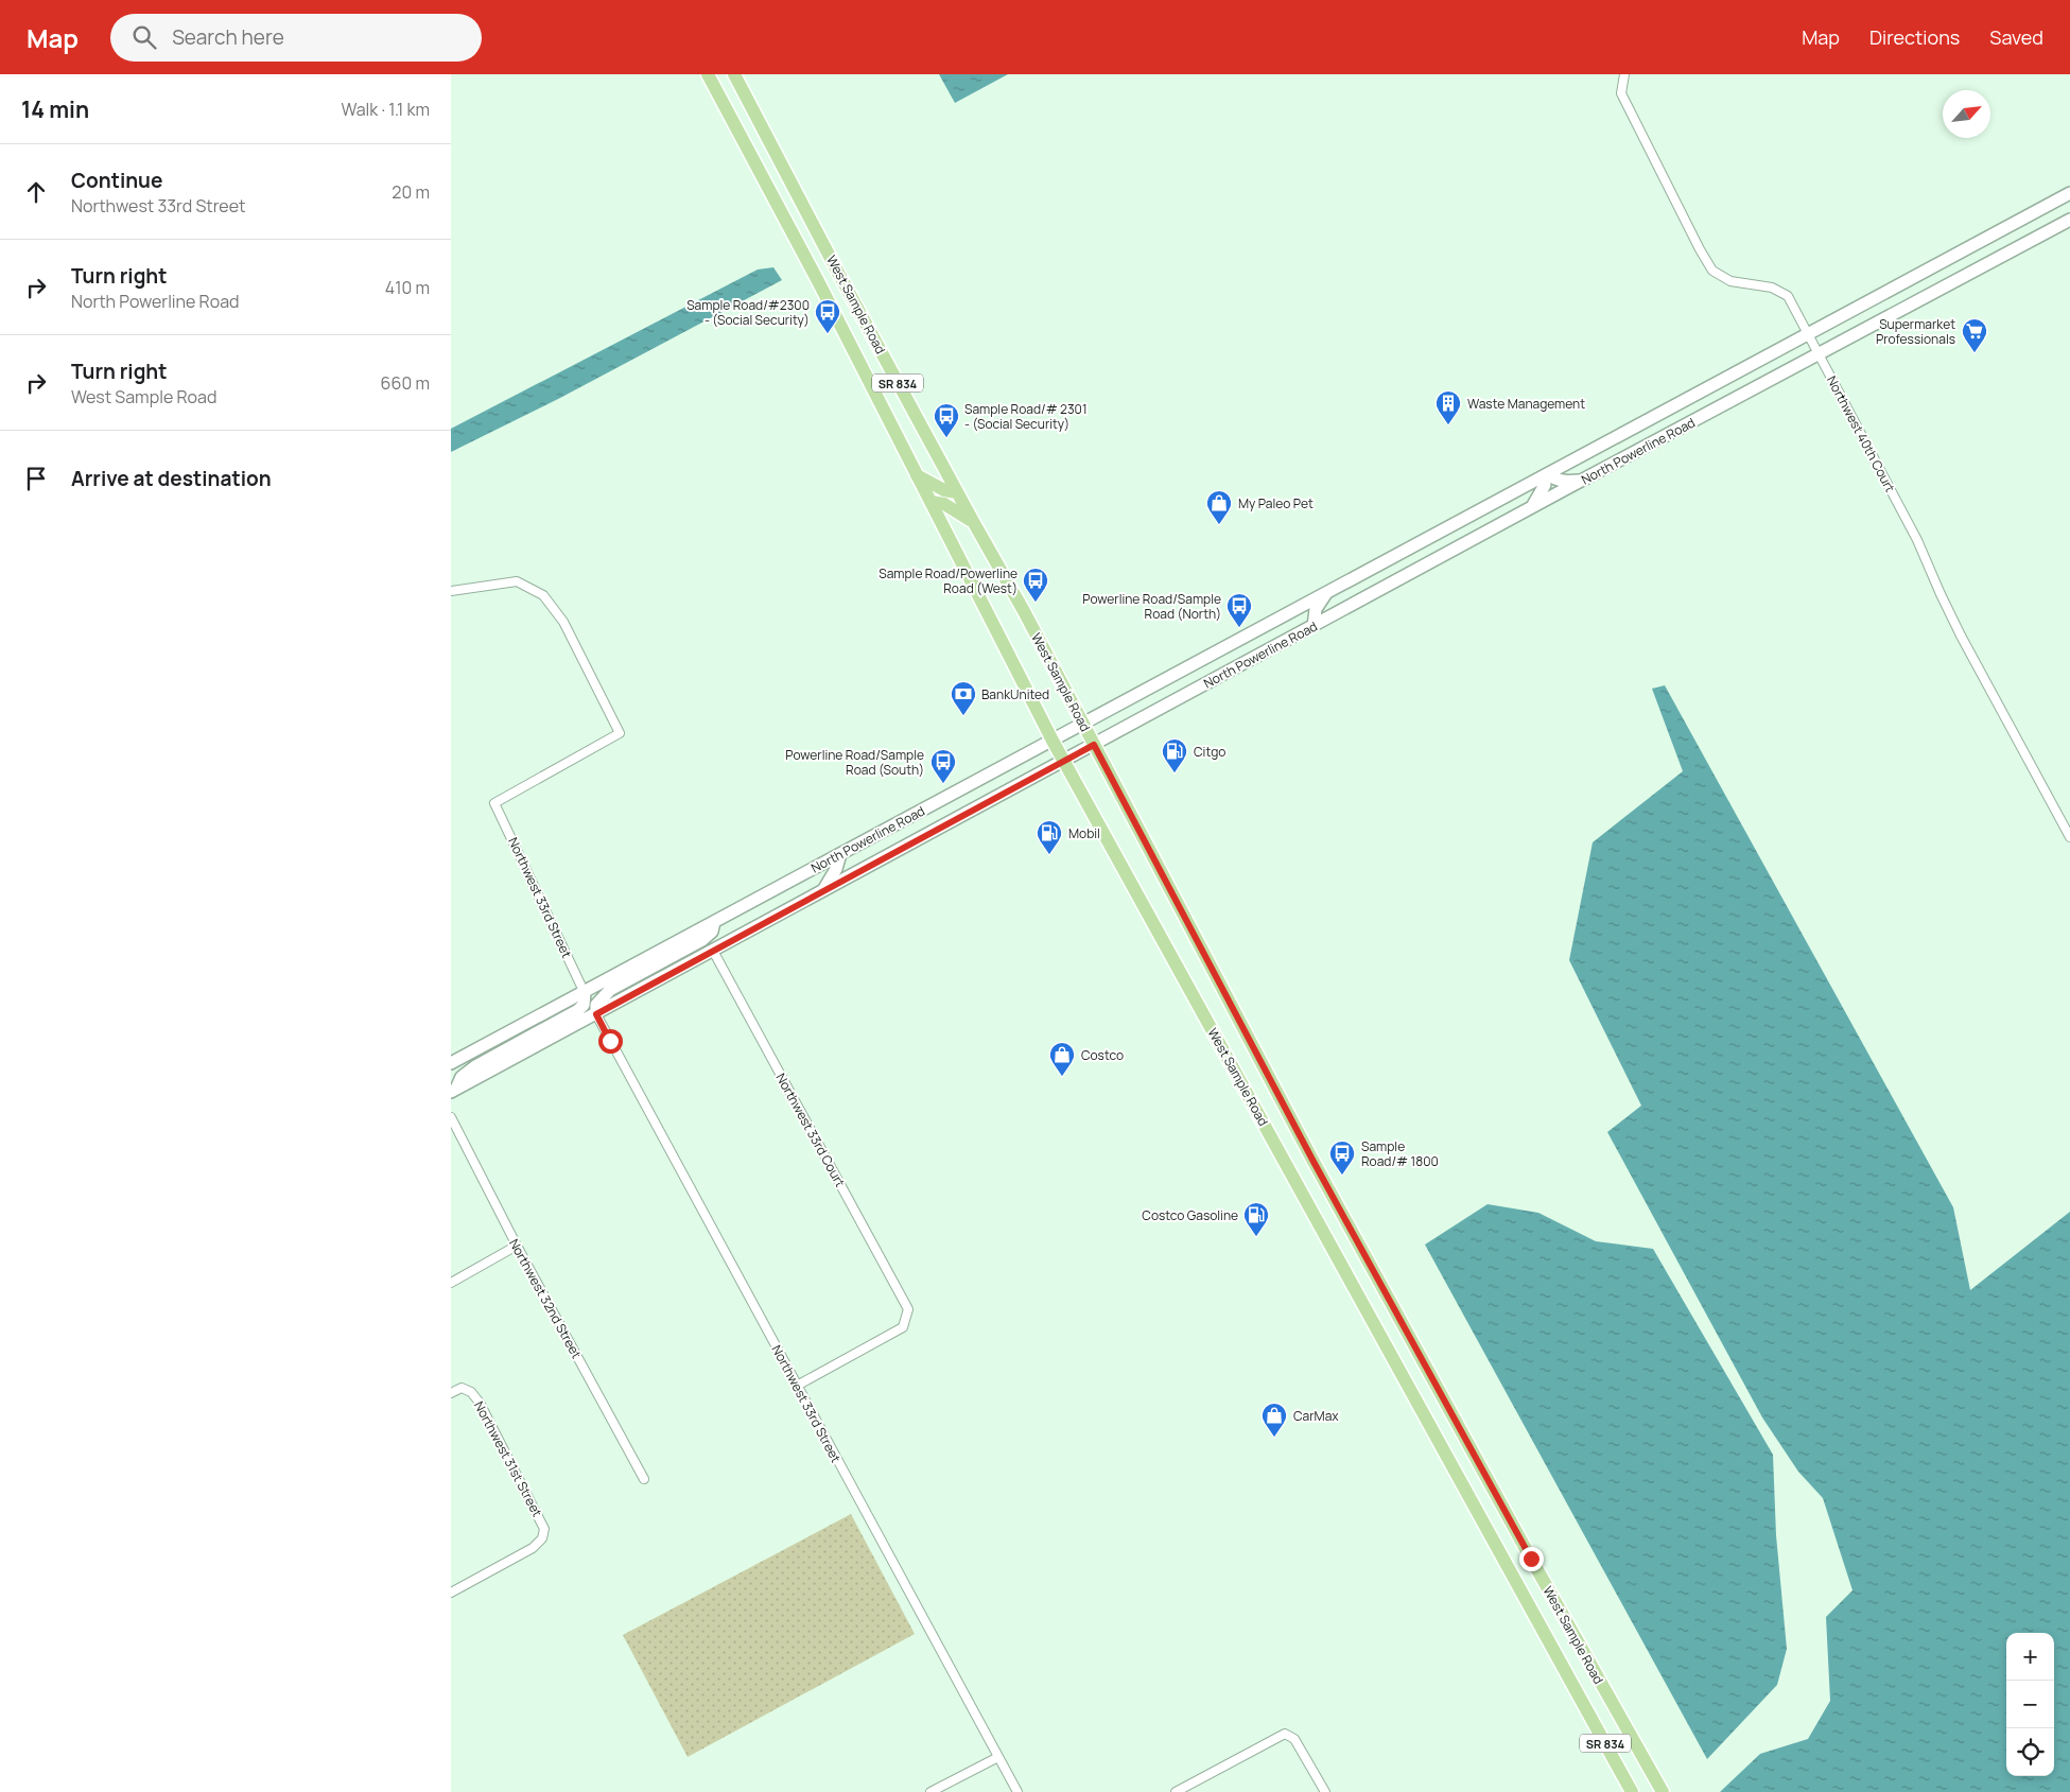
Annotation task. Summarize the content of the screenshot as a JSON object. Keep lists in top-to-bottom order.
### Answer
{
  "streets": {
    "main road": ["West Sample Road", "SR 834", "North Powerline Road"],
    "street": [
      "Northwest 40th Court",
      "Northwest 33rd Street",
      "Northwest 33rd Court",
      "Northwest 32nd Street",
      "Northwest 31st Street"
    ]
  },
  "crossings": [
    ["West Sample Road", "North Powerline Road"],
    ["Northwest 40th Court", "North Powerline Road"],
    ["North Powerline Road", "Northwest 33rd Street"],
    ["North Powerline Road", "Northwest 33rd Court"],
    ["Northwest 33rd Street", "Northwest 33rd Court"]
  ],
  "places": {
    "bus stop": [
      "Sample Road/#2300 - (Social Security)",
      "Sample Road/# 2301 - (Social Security)",
      "Sample Road/Powerline Road (West)",
      "Powerline Road/Sample Road (North)",
      "Powerline Road/Sample Road (South)",
      "Sample Road/# 1800"
    ],
    "supermarket": ["Supermarket Professionals"],
    "building": ["Waste Management"],
    "shop": ["My Paleo Pet", "Costco", "CarMax"],
    "bank": ["BankUnited"],
    "fuel station": ["Citgo", "Mobil", "Costco Gasoline"]
  },
  "north": "top right",
  "page": {
    "header": "Map",
    "search": "Search here",
    "nav": ["Map", "Directions", "Saved"],
    "heading": ["14 min", "Walk · 1.1 km"],
    "list": [
      ["Continue", "Northwest 33rd Street", "20 m"],
      ["Turn right", "North Powerline Road", "410 m"],
      ["Turn right", "West Sample Road", "660 m"],
      "Arrive at destination"
    ],
    "map_buttons": ["+", "−"]
  }
}
